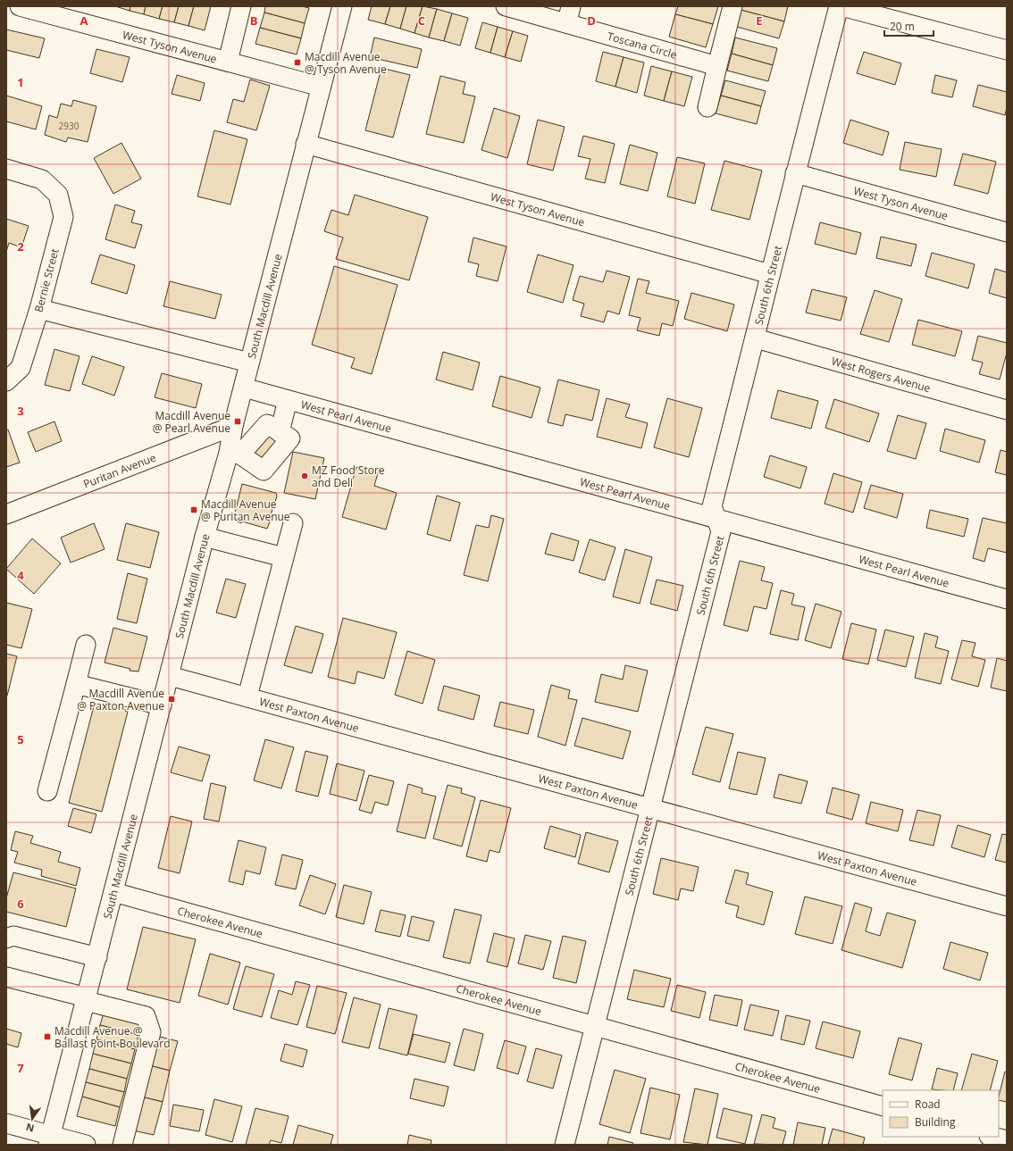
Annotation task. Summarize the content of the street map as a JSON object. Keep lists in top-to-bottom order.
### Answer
{
  "streets": {
    "street": [
      "Toscana Circle",
      "West Tyson Avenue",
      "Bernie Street",
      "South 6th Street",
      "South Macdill Avenue",
      "West Rogers Avenue",
      "West Pearl Avenue",
      "Puritan Avenue",
      "West Paxton Avenue",
      "Cherokee Avenue"
    ]
  },
  "crossings": [
    ["West Tyson Avenue", "South 6th Street"],
    ["West Tyson Avenue", "South Macdill Avenue"],
    ["South 6th Street", "West Rogers Avenue"],
    ["South 6th Street", "West Pearl Avenue"],
    ["South 6th Street", "West Paxton Avenue"],
    ["South 6th Street", "Cherokee Avenue"],
    ["South Macdill Avenue", "West Pearl Avenue"],
    ["South Macdill Avenue", "Puritan Avenue"],
    ["South Macdill Avenue", "West Paxton Avenue"],
    ["South Macdill Avenue", "Cherokee Avenue"]
  ],
  "places": {
    "transit": [
      "Macdill Avenue @ Tyson Avenue",
      "Macdill Avenue @ Pearl Avenue",
      "Macdill Avenue @ Puritan Avenue",
      "Macdill Avenue @ Paxton Avenue",
      "Macdill Avenue @ Ballast Point Boulevard"
    ],
    "other": ["MZ Food Store and Deli"]
  },
  "house_numbers": ["2930"],
  "legend": ["Road", "Building"],
  "scale_bar": "20 m",
  "north": "bottom",
  "grid": {
    "columns": [
      "A",
      "B",
      "C",
      "D",
      "E"
    ],
    "rows": [
      "1",
      "2",
      "3",
      "4",
      "5",
      "6",
      "7"
    ]
  }
}
